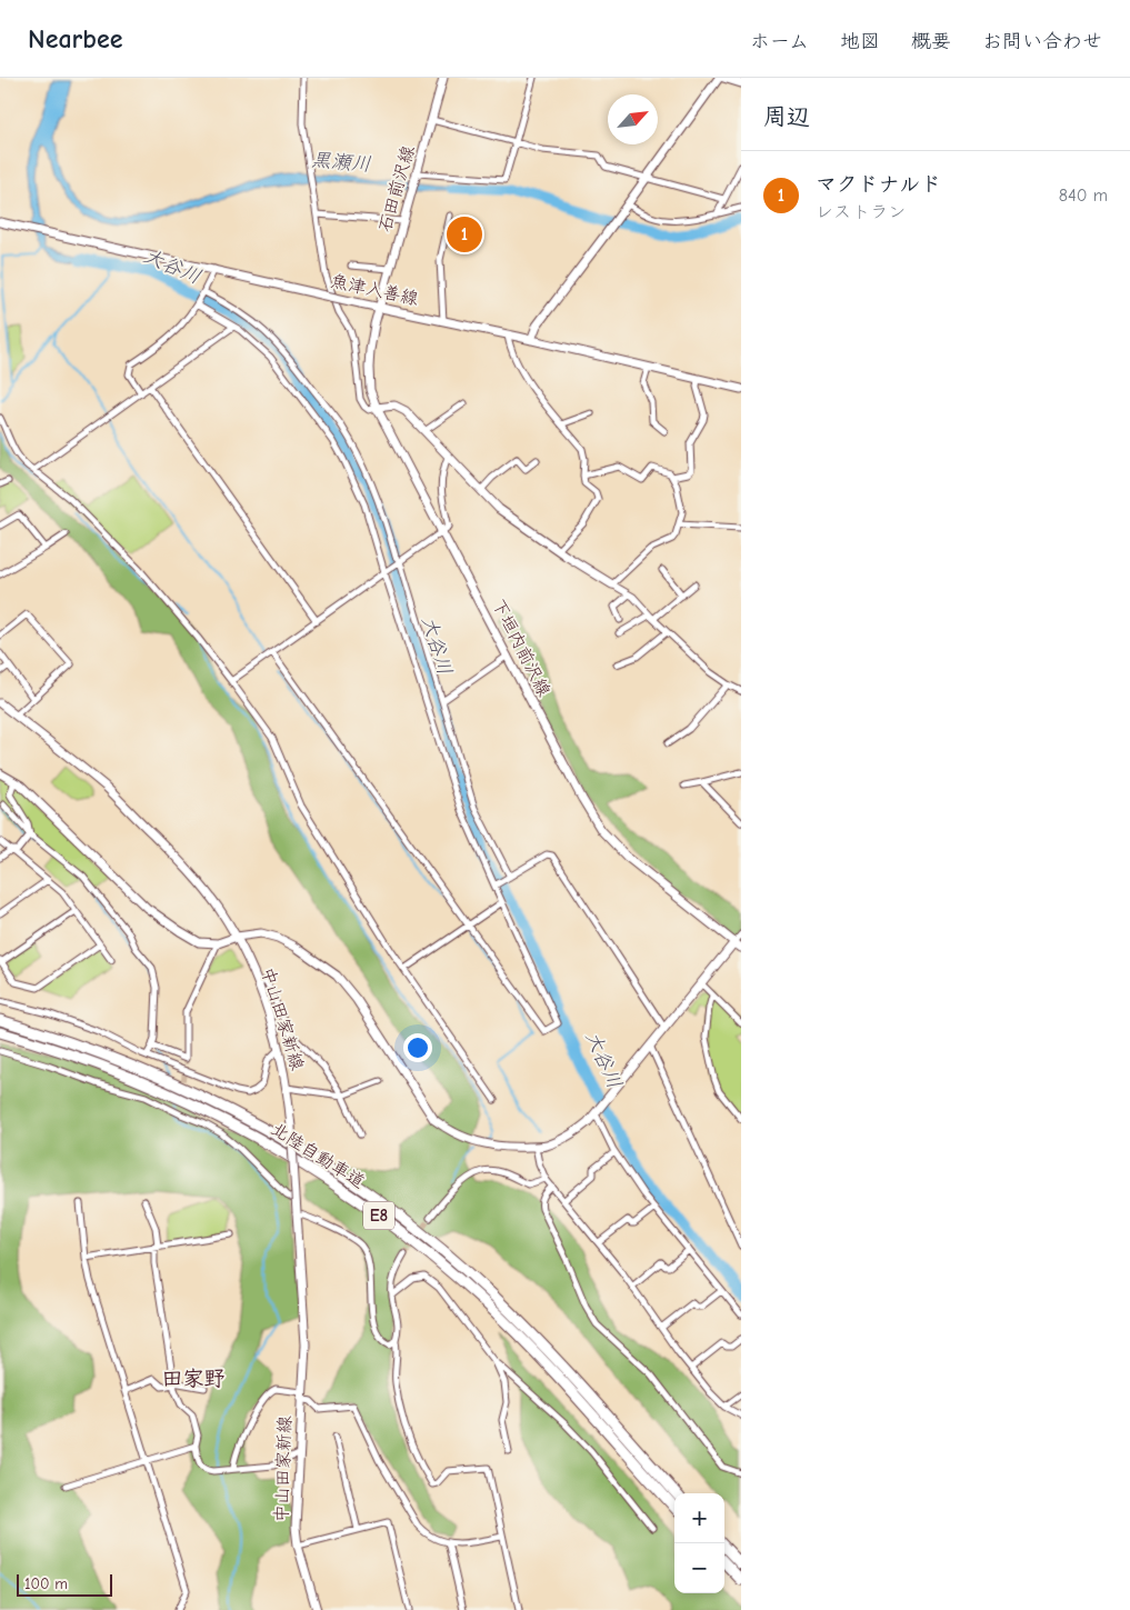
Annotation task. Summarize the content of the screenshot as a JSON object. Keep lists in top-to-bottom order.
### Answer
{
  "streets": {
    "highway": ["北陸自動車道", "E8"],
    "main road": [
      "石田前沢線",
      "魚津入善線",
      "下垣内前沢線",
      "中山田家新線"
    ]
  },
  "crossings": [
    ["石田前沢線", "魚津入善線"],
    ["石田前沢線", "下垣内前沢線"],
    ["魚津入善線", "下垣内前沢線"]
  ],
  "districts": ["田家野"],
  "water": ["黒瀬川", "大谷川"],
  "scale_bar": "100 m",
  "north": "top right",
  "page": {
    "header": "Nearbee",
    "nav": [
      "ホーム",
      "地図",
      "概要",
      "お問い合わせ"
    ],
    "heading": "周辺",
    "list": [
      {
        "mark": "1",
        "name": "マクドナルド",
        "note": "レストラン",
        "value": "840 m"
      }
    ],
    "pins": "1",
    "map_buttons": ["+", "−"],
    "scale": "100 m"
  }
}
